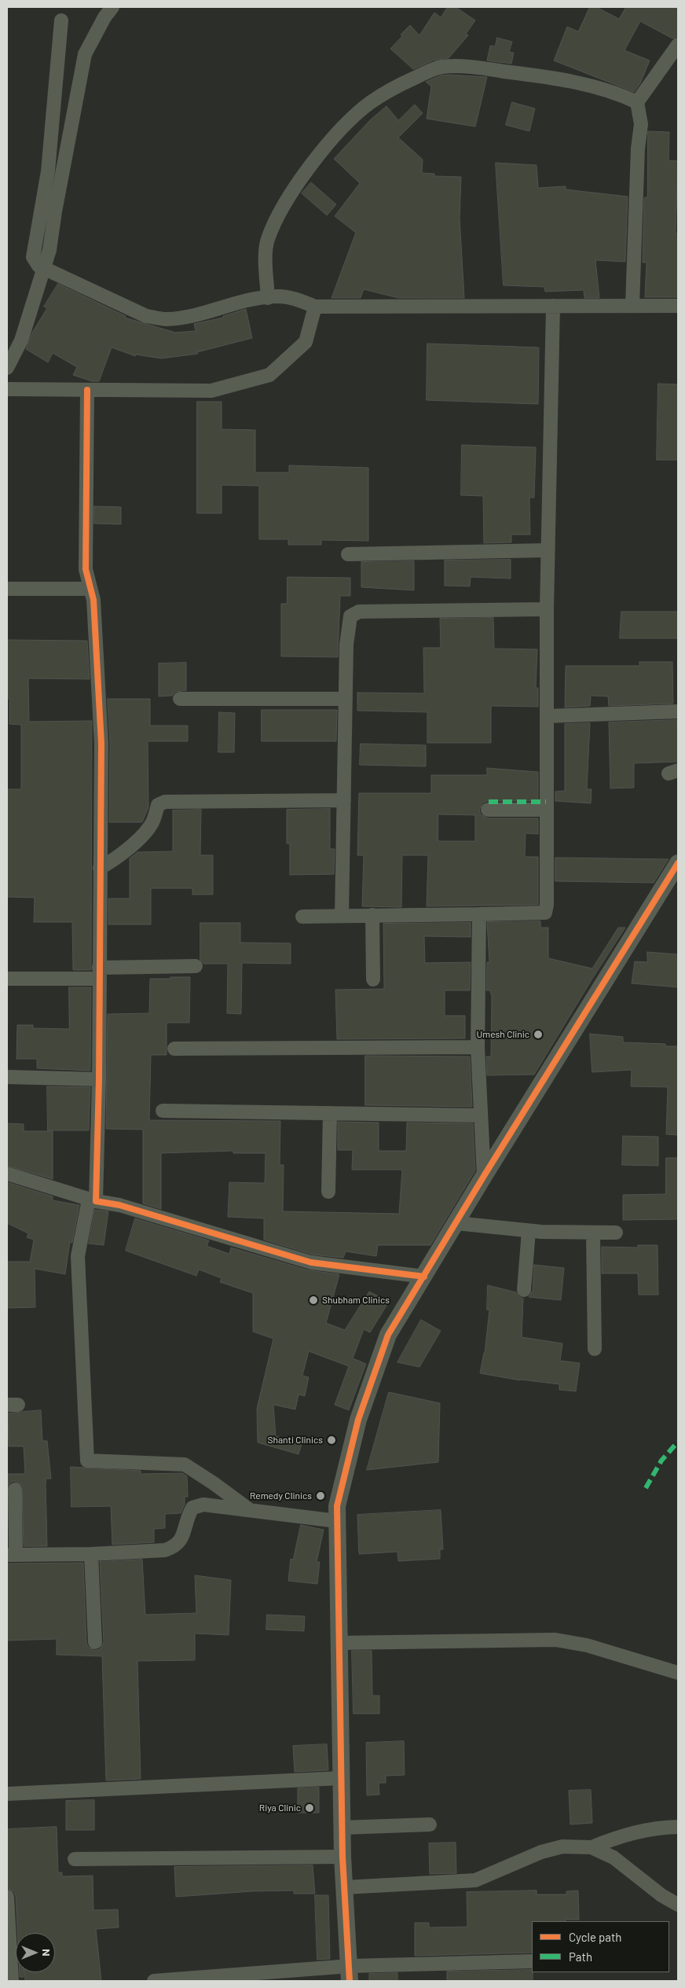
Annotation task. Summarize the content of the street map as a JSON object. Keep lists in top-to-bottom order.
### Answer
{
  "places": [
    "Umesh Clinic",
    "Shubham Clinics",
    "Shanti Clinics",
    "Remedy Clinics",
    "Riya Clinic"
  ],
  "legend": ["Cycle path", "Path"],
  "north": "right"
}
